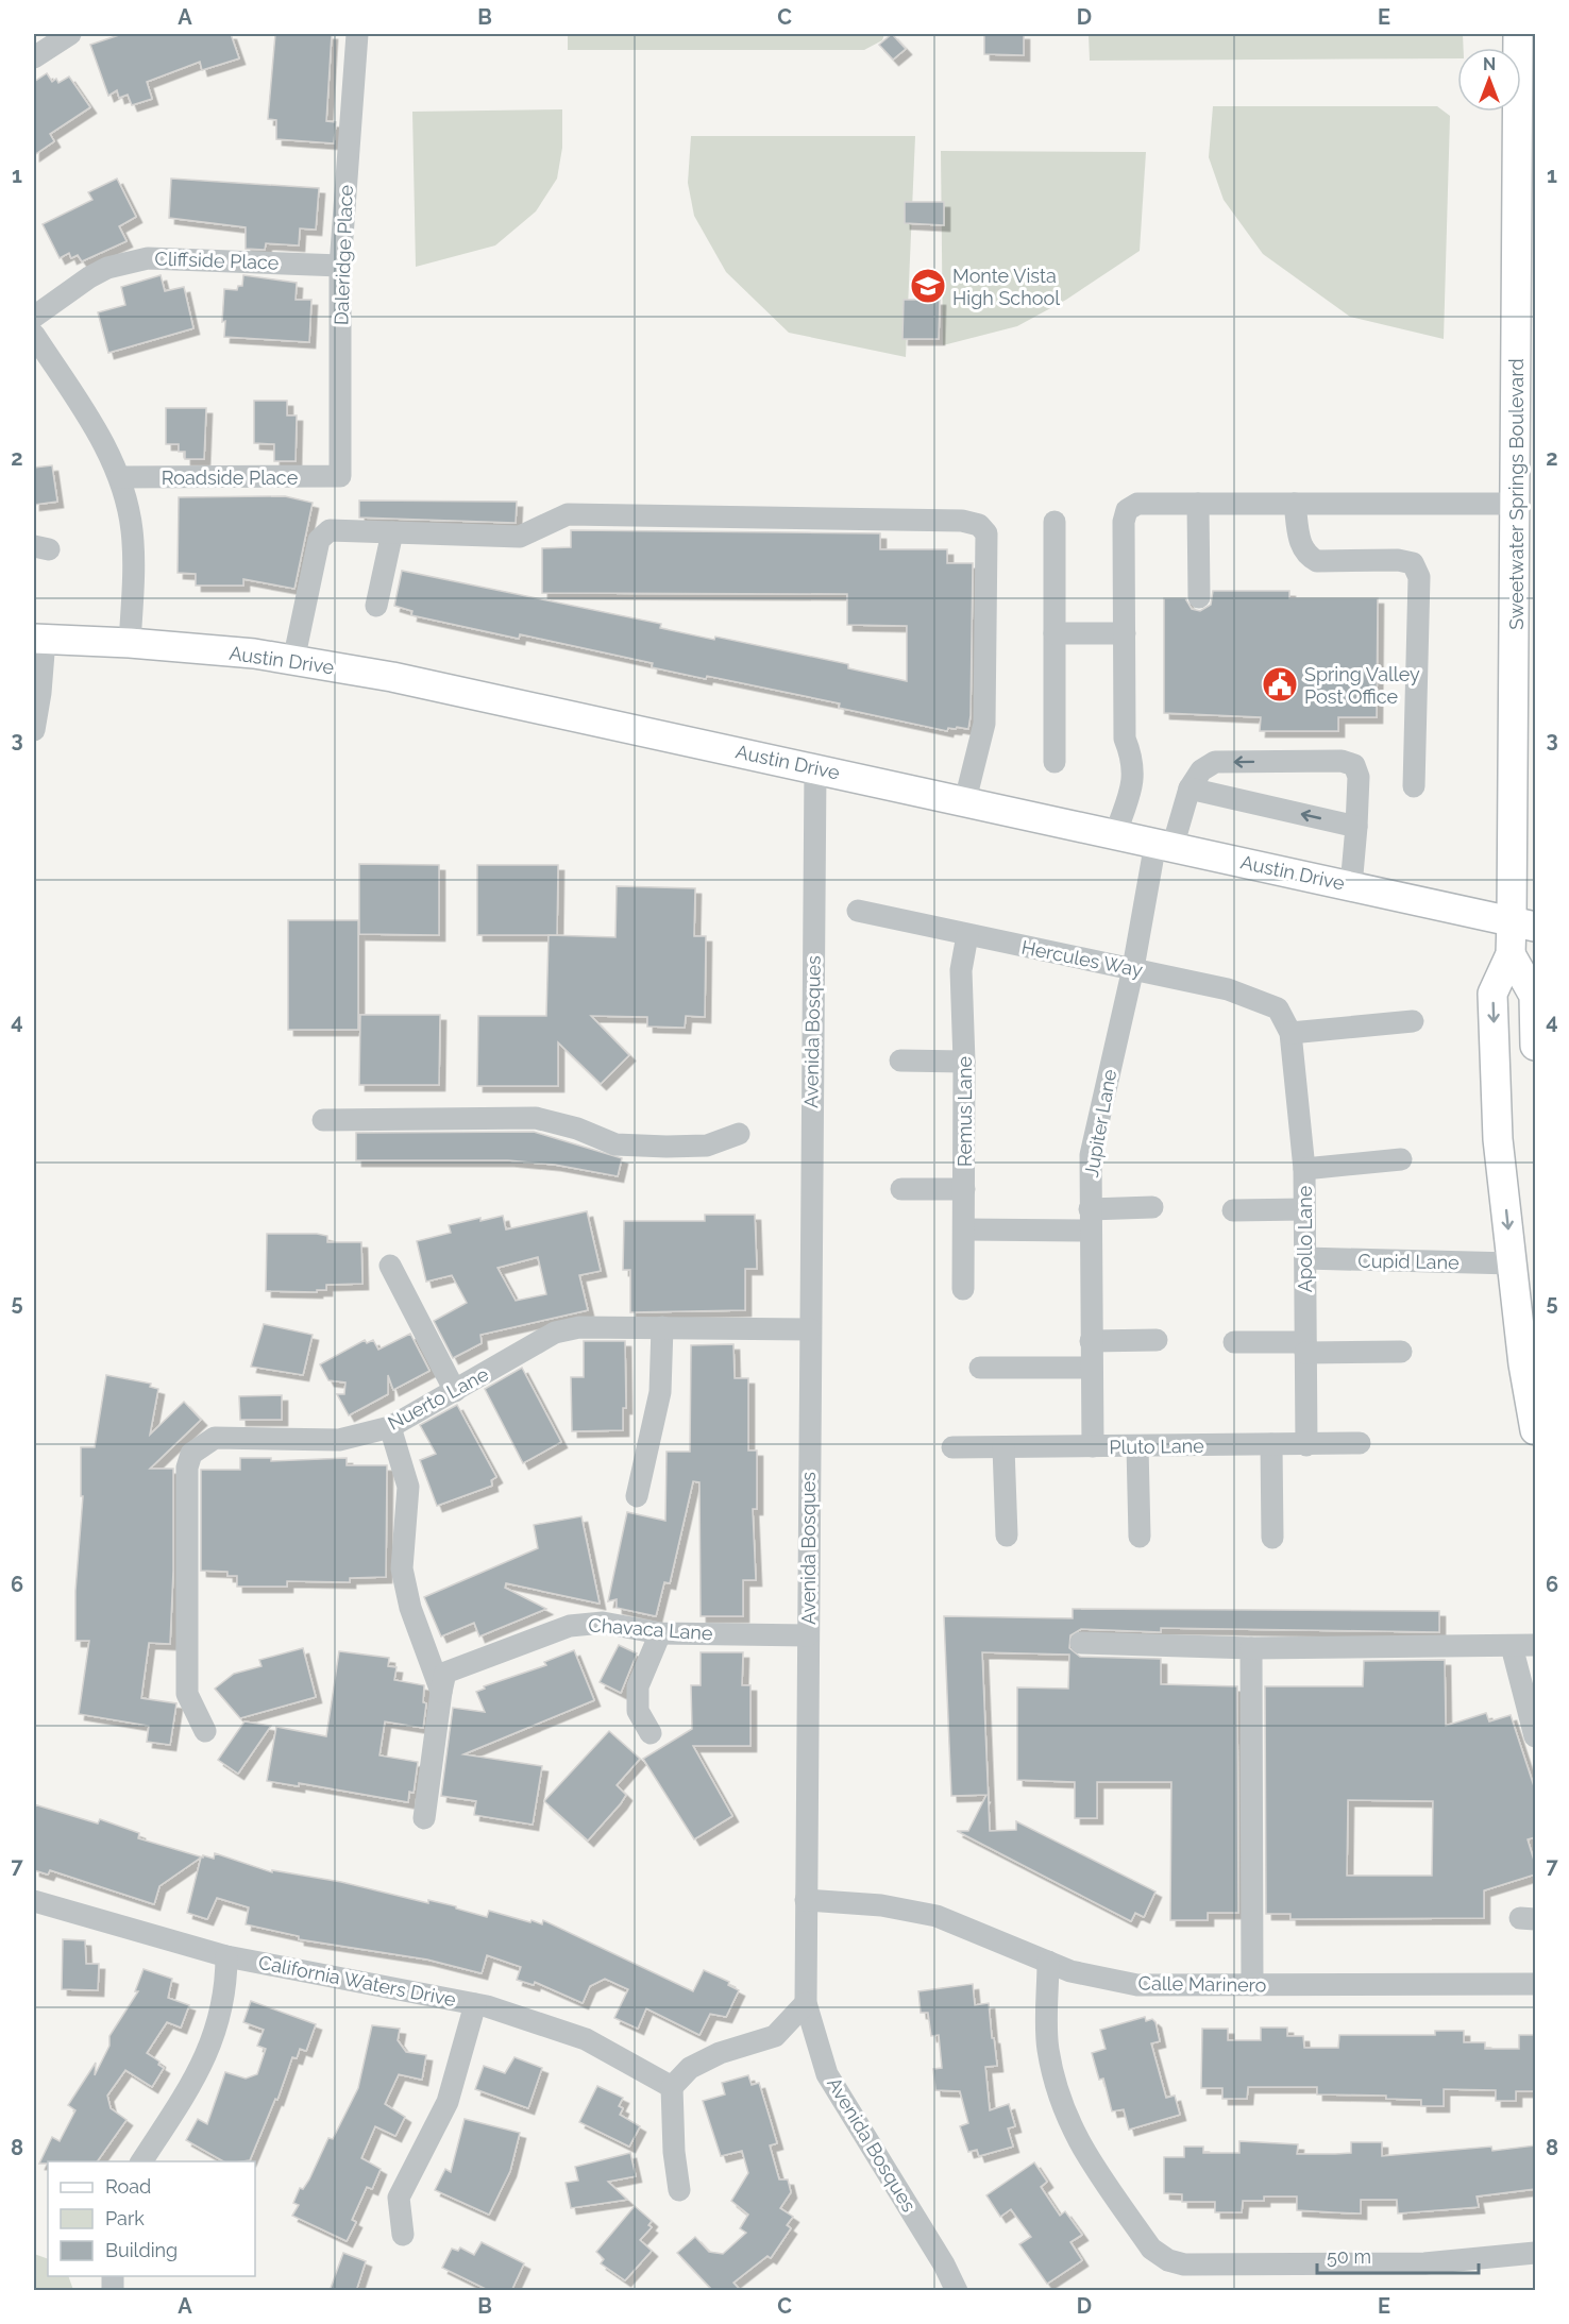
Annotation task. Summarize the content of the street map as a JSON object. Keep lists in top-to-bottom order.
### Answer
{
  "streets": {
    "main road": ["Sweetwater Springs Boulevard", "Austin Drive"],
    "street": [
      "Daleridge Place",
      "Cliffside Place",
      "Roadside Place",
      "Hercules Way",
      "Avenida Bosques",
      "Remus Lane",
      "Jupiter Lane",
      "Apollo Lane",
      "Cupid Lane",
      "Nuerto Lane",
      "Pluto Lane",
      "Chavaca Lane",
      "California Waters Drive",
      "Calle Marinero"
    ]
  },
  "crossings": [
    ["Daleridge Place", "Cliffside Place"],
    ["Daleridge Place", "Roadside Place"],
    ["Sweetwater Springs Boulevard", "Austin Drive"],
    ["Sweetwater Springs Boulevard", "Cupid Lane"],
    ["Austin Drive", "Avenida Bosques"],
    ["Austin Drive", "Jupiter Lane"],
    ["Hercules Way", "Remus Lane"],
    ["Hercules Way", "Jupiter Lane"],
    ["Hercules Way", "Apollo Lane"],
    ["Avenida Bosques", "Nuerto Lane"],
    ["Avenida Bosques", "Chavaca Lane"],
    ["Avenida Bosques", "Calle Marinero"],
    ["Jupiter Lane", "Pluto Lane"],
    ["Apollo Lane", "Cupid Lane"],
    ["Apollo Lane", "Pluto Lane"]
  ],
  "places": {
    "school or university": ["Monte Vista High School"],
    "public building": ["Spring Valley Post Office"]
  },
  "legend": ["Road", "Park", "Building"],
  "scale_bar": "50 m",
  "north": "top",
  "grid": {
    "columns": [
      "A",
      "B",
      "C",
      "D",
      "E"
    ],
    "rows": [
      "1",
      "2",
      "3",
      "4",
      "5",
      "6",
      "7",
      "8"
    ]
  }
}
